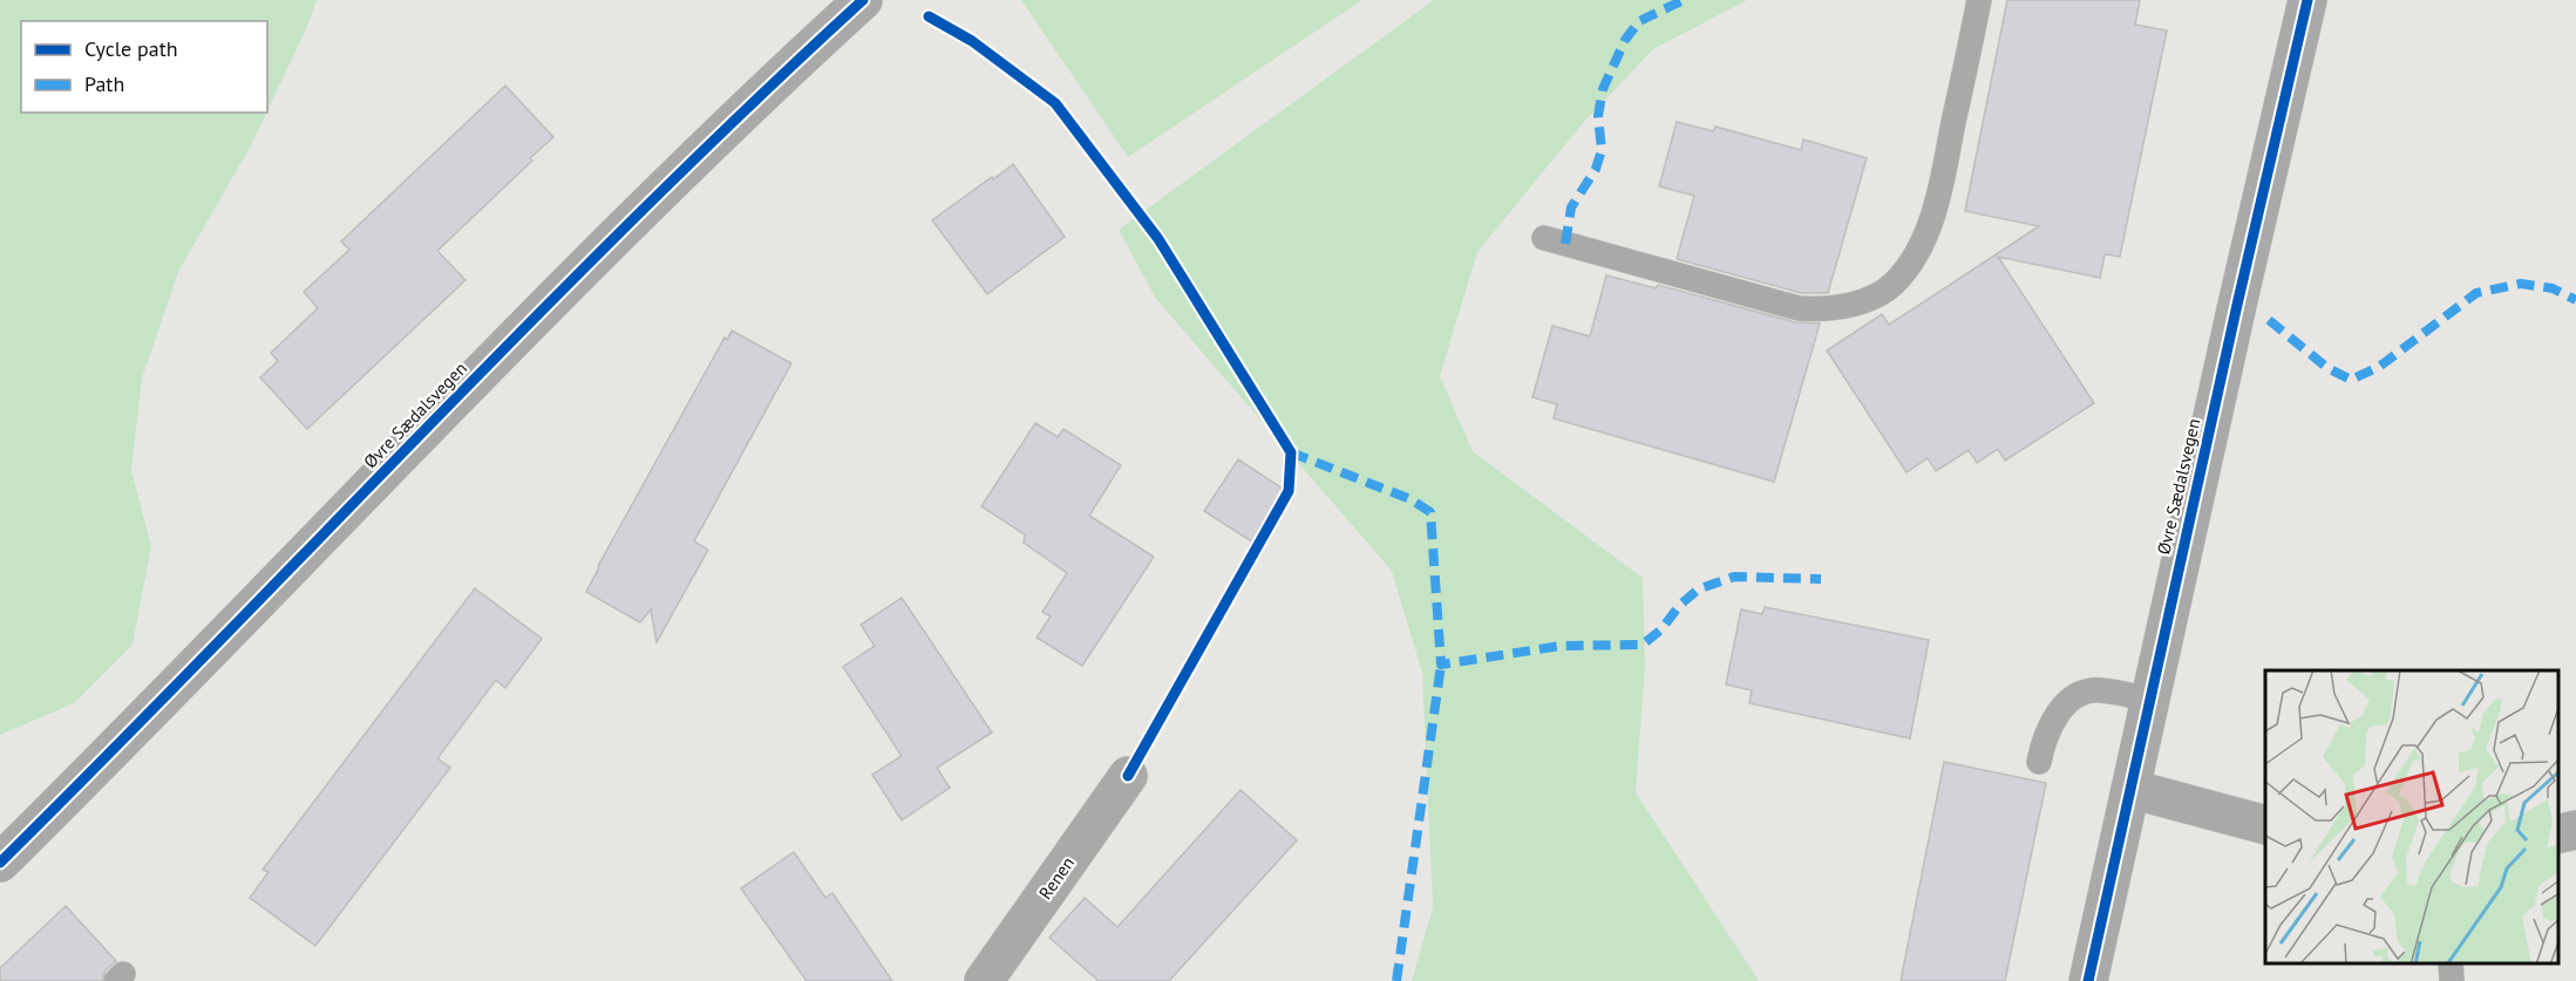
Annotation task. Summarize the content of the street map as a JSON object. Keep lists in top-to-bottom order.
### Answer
{
  "streets": {
    "street": ["Øvre Sædalsvegen", "Renen"]
  },
  "legend": ["Cycle path", "Path"]
}
